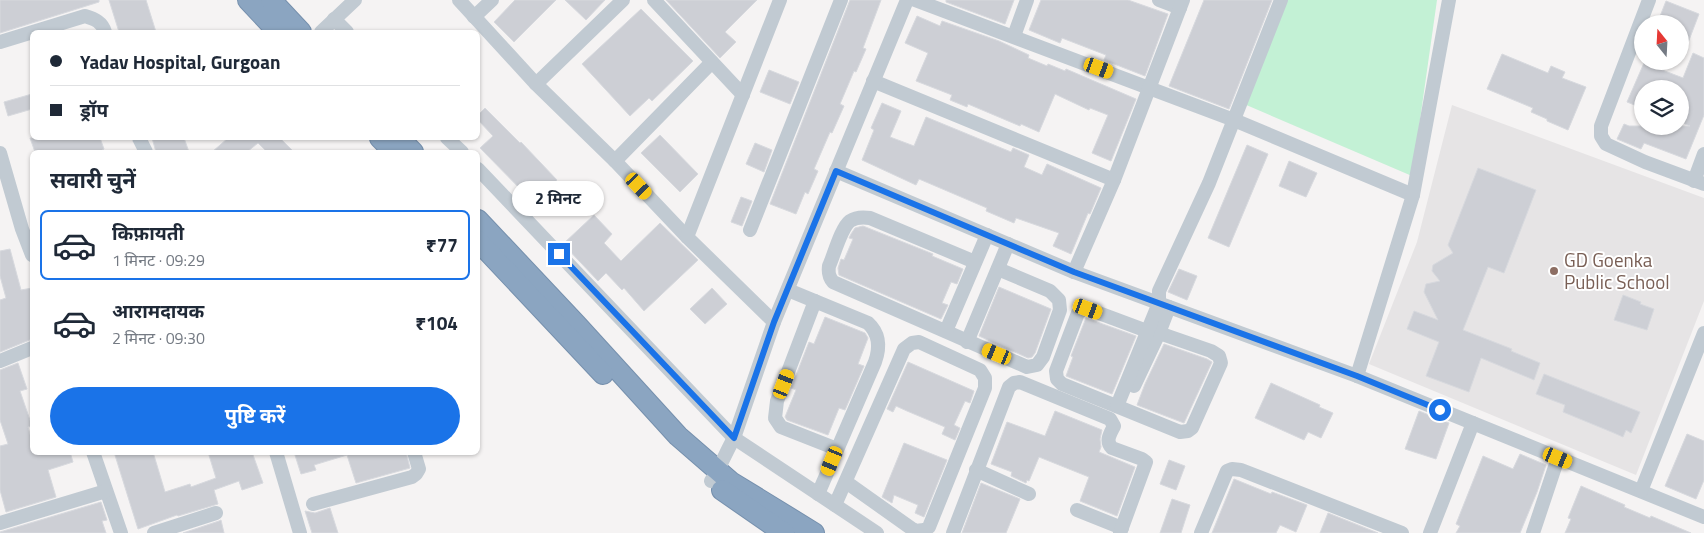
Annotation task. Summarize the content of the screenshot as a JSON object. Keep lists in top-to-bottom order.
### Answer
{
  "places": ["GD Goenka Public School"],
  "north": "top",
  "page": {
    "banner": ["Yadav Hospital, Gurgoan", "ड्रॉप"],
    "heading": "सवारी चुनें",
    "bubble": "2 मिनट",
    "list": [
      {
        "name": "किफ़ायती",
        "note": "1 मिनट · 09:29",
        "value": "₹77"
      },
      {
        "name": "आरामदायक",
        "note": "2 मिनट · 09:30",
        "value": "₹104"
      }
    ],
    "buttons": "पुष्टि करें"
  }
}
